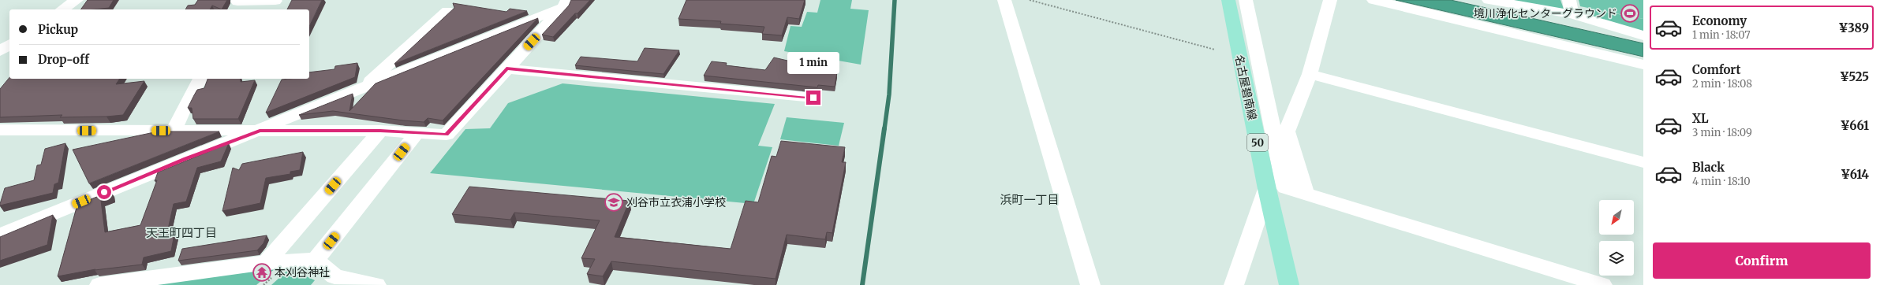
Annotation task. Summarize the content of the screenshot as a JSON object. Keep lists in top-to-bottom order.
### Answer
{
  "streets": {
    "main road": ["名古屋碧南線", "50"]
  },
  "districts": ["浜町一丁目", "天王町四丁目"],
  "places": {
    "sports": ["境川浄化センターグラウンド"],
    "school or university": ["刈谷市立衣浦小学校"],
    "temple": ["本刈谷神社"]
  },
  "north": "bottom left",
  "page": {
    "list": [
      {
        "name": "Economy",
        "note": "1 min · 18:07",
        "value": "¥389"
      },
      {
        "name": "Comfort",
        "note": "2 min · 18:08",
        "value": "¥525"
      },
      {
        "name": "XL",
        "note": "3 min · 18:09",
        "value": "¥661"
      },
      {
        "name": "Black",
        "note": "4 min · 18:10",
        "value": "¥614"
      }
    ],
    "banner": ["Pickup", "Drop-off"],
    "bubble": "1 min",
    "buttons": "Confirm"
  }
}
